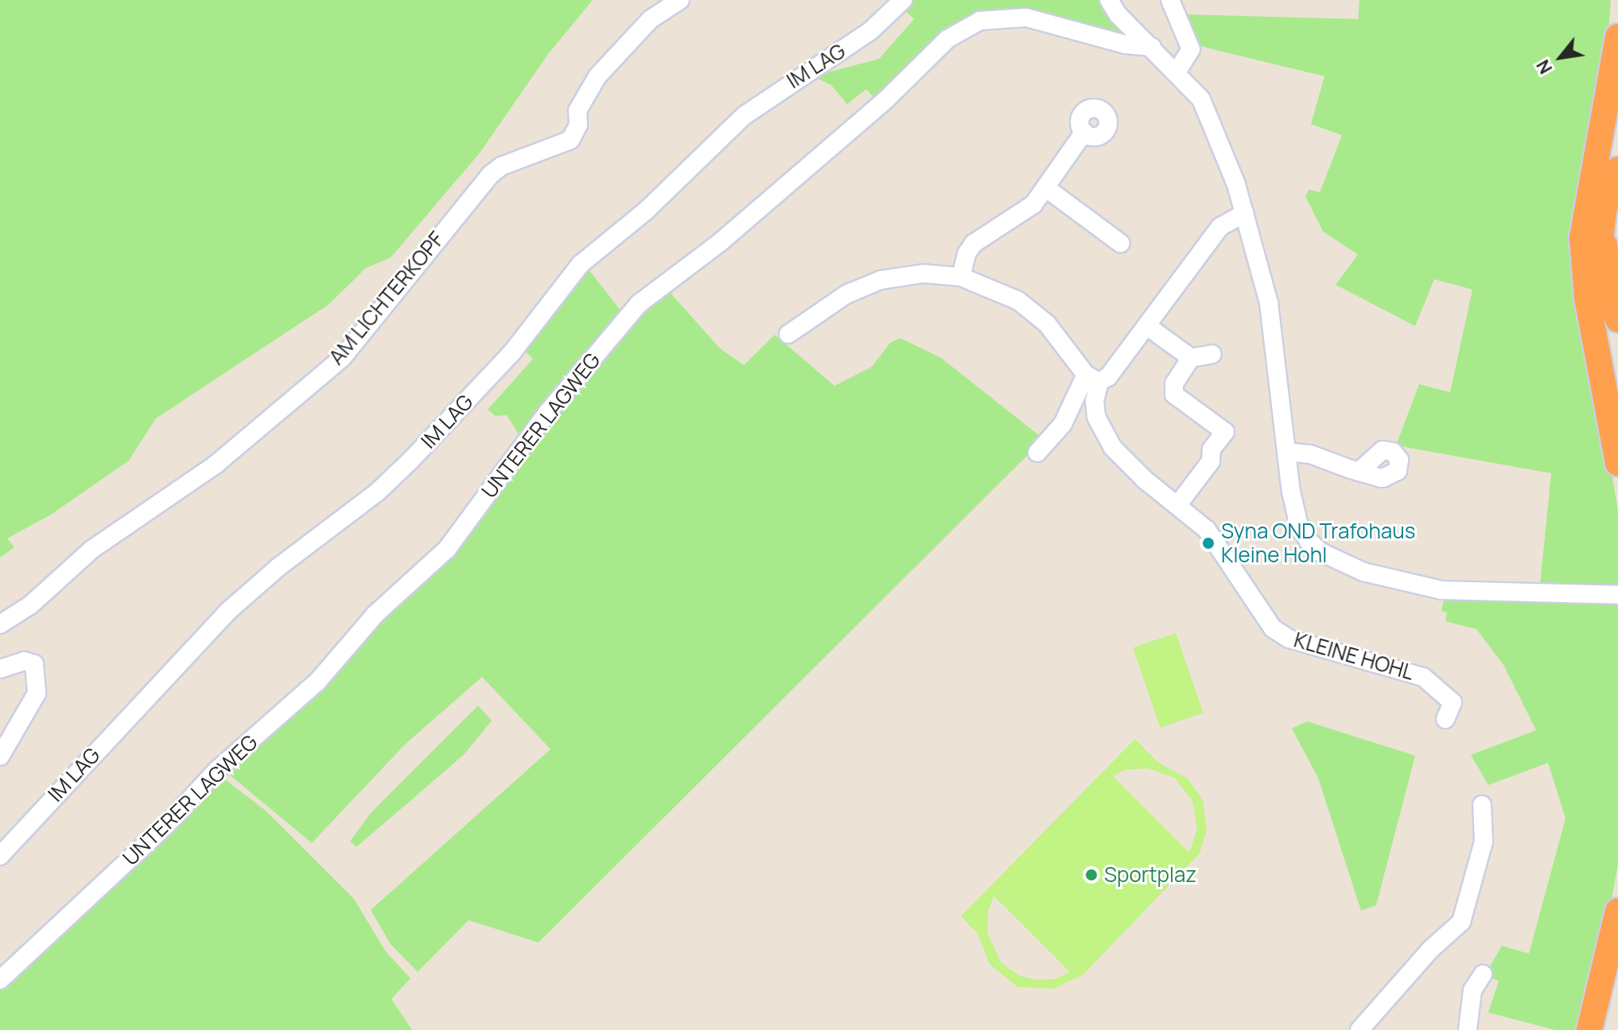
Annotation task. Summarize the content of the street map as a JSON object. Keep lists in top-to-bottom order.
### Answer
{
  "streets": {
    "street": [
      "IM LAG",
      "AM LICHTERKOPF",
      "UNTERER LAGWEG",
      "KLEINE HOHL"
    ]
  },
  "places": ["Syna OND Trafohaus Kleine Hohl", "Sportplaz"],
  "north": "bottom left"
}
